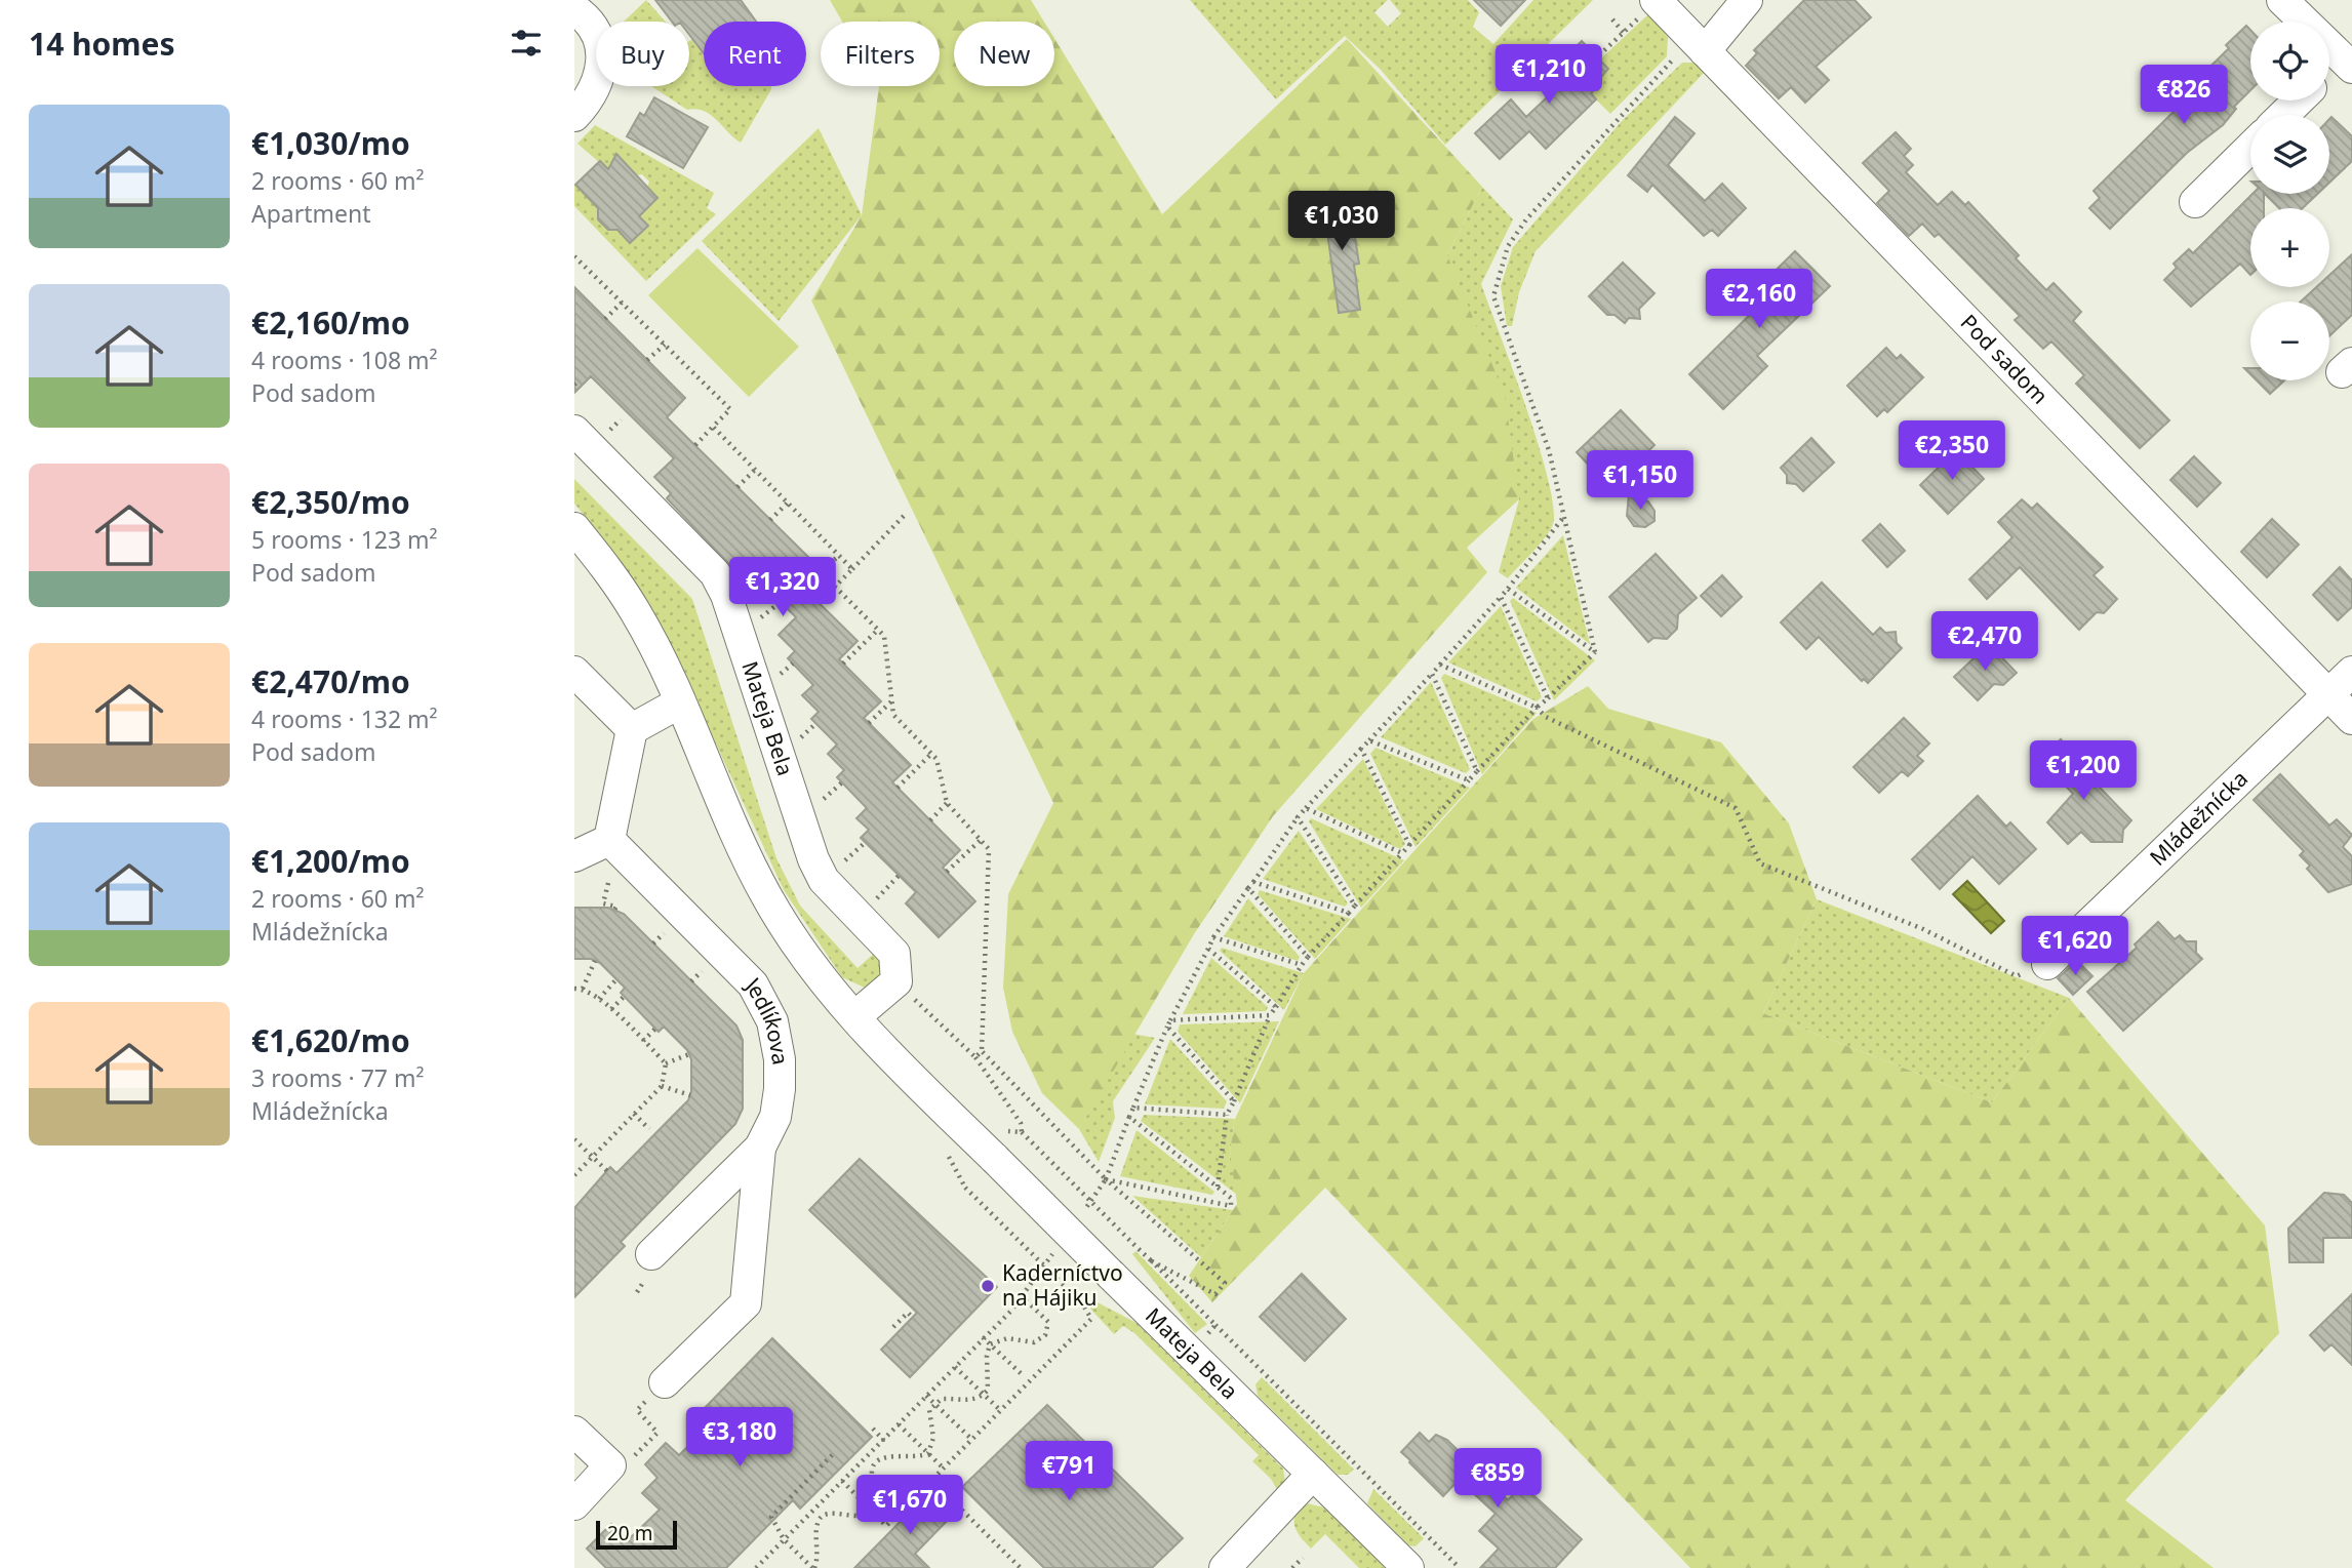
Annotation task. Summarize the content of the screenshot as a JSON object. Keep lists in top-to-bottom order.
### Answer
{
  "streets": {
    "street": [
      "Pod sadom",
      "Mateja Bela",
      "Mládežnícka",
      "Jedlíkova"
    ]
  },
  "crossings": [
    ["Pod sadom", "Mládežnícka"]
  ],
  "places": ["Kaderníctvo na Hájiku"],
  "scale_bar": "20 m",
  "page": {
    "heading": "14 homes",
    "map_buttons": ["+", "−"],
    "chip": [
      "Buy",
      "Rent",
      "Filters",
      "New"
    ],
    "price": [
      "€1,210",
      "€826",
      "€1,030",
      "€2,160",
      "€2,350",
      "€1,150",
      "€1,320",
      "€2,470",
      "€1,200",
      "€1,620",
      "€3,180",
      "€791",
      "€859",
      "€1,670"
    ],
    "list": [
      {
        "name": "€1,030/mo",
        "note": "2 rooms · 60 m² · Apartment"
      },
      {
        "name": "€2,160/mo",
        "note": "4 rooms · 108 m² · Pod sadom"
      },
      {
        "name": "€2,350/mo",
        "note": "5 rooms · 123 m² · Pod sadom"
      },
      {
        "name": "€2,470/mo",
        "note": "4 rooms · 132 m² · Pod sadom"
      },
      {
        "name": "€1,200/mo",
        "note": "2 rooms · 60 m² · Mládežnícka"
      },
      {
        "name": "€1,620/mo",
        "note": "3 rooms · 77 m² · Mládežnícka"
      }
    ],
    "scale": "20 m"
  }
}
